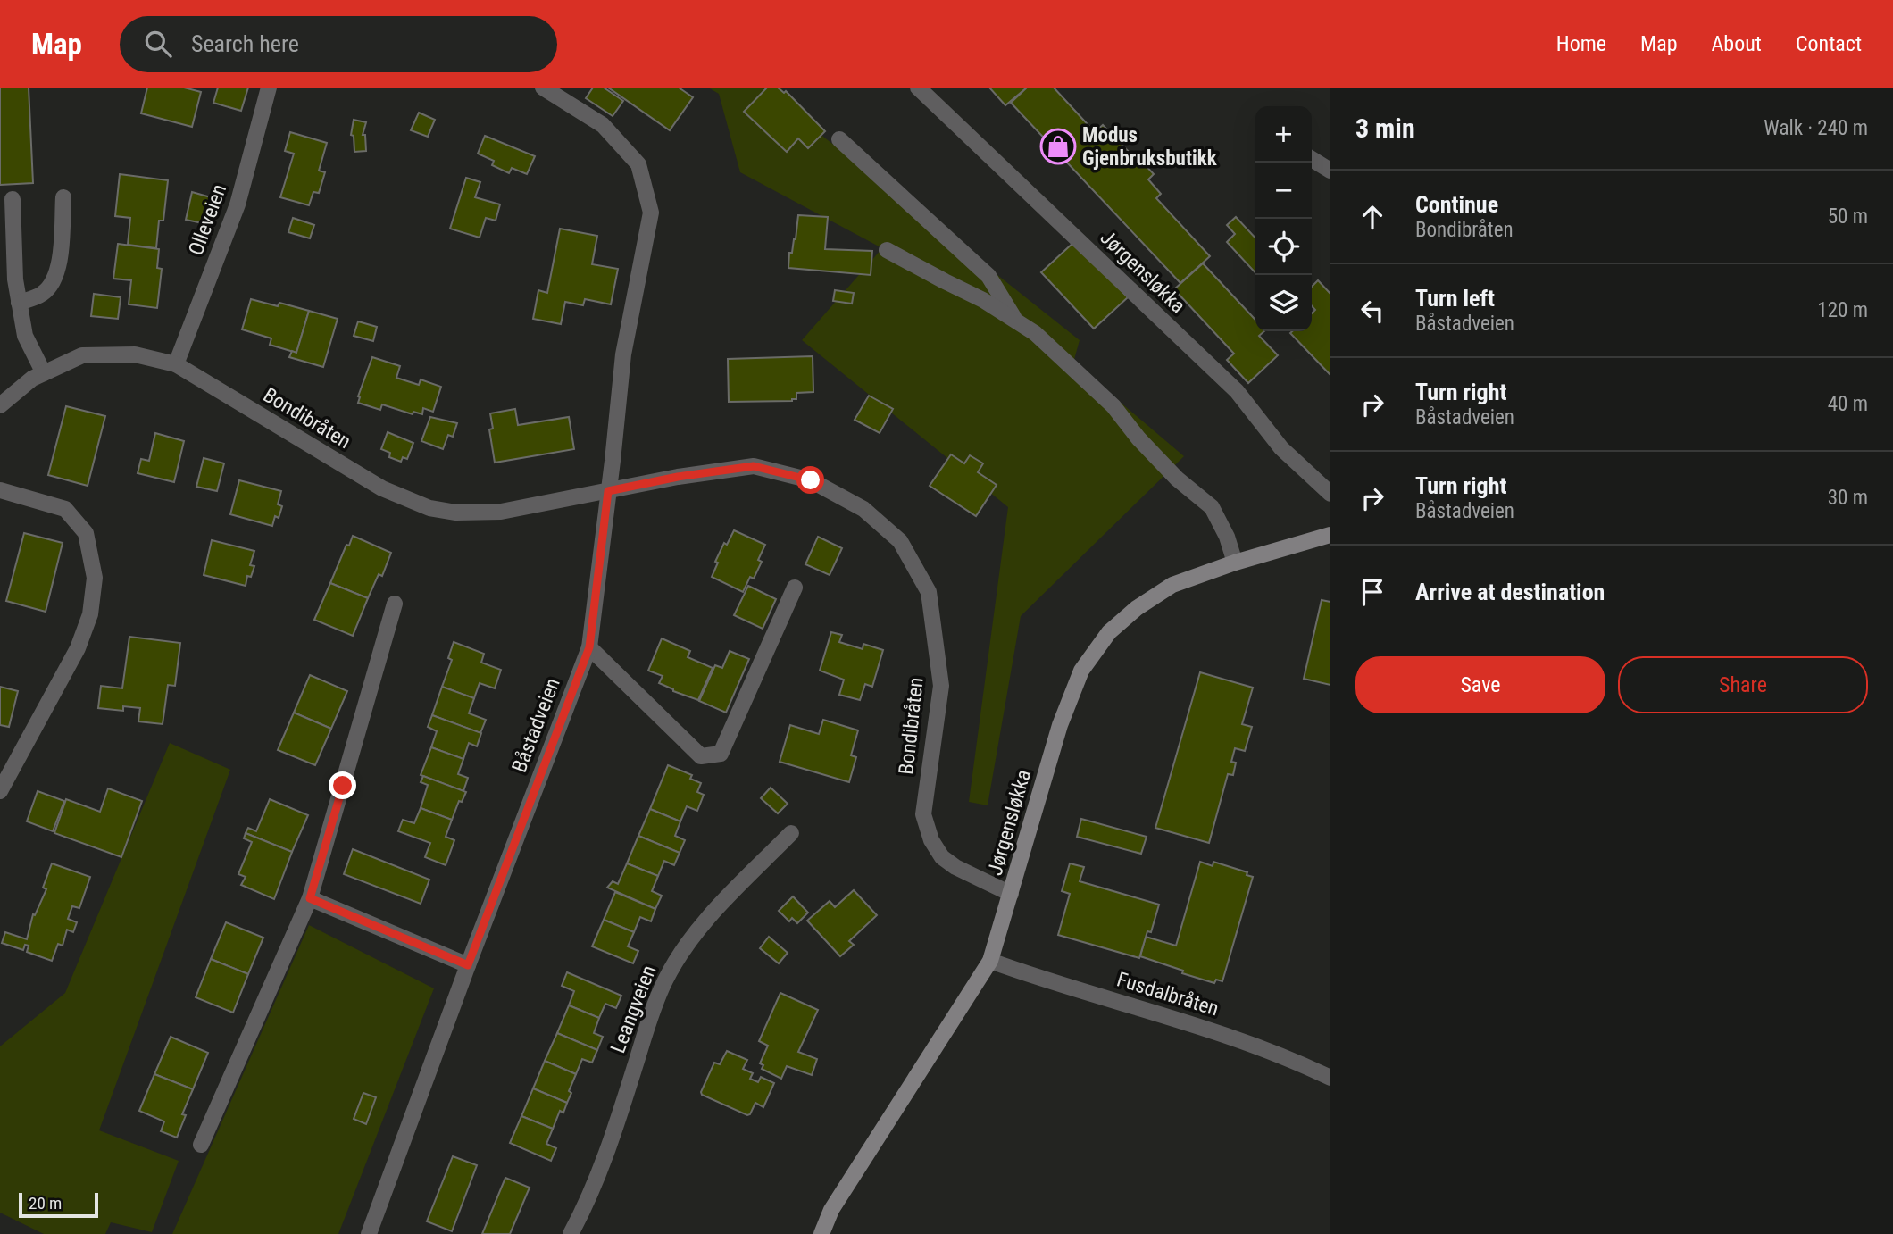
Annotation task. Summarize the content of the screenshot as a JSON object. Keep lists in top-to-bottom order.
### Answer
{
  "streets": {
    "street": [
      "Olleveien",
      "Jørgensløkka",
      "Bondibråten",
      "Båstadveien",
      "Fusdalbråten",
      "Leangveien"
    ]
  },
  "crossings": [
    ["Olleveien", "Bondibråten"],
    ["Jørgensløkka", "Bondibråten"],
    ["Jørgensløkka", "Fusdalbråten"],
    ["Bondibråten", "Båstadveien"]
  ],
  "places": {
    "shop": ["Modus Gjenbruksbutikk"]
  },
  "scale_bar": "20 m",
  "page": {
    "header": "Map",
    "search": "Search here",
    "nav": [
      "Home",
      "Map",
      "About",
      "Contact"
    ],
    "heading": ["3 min", "Walk · 240 m"],
    "map_buttons": ["+", "−"],
    "list": [
      ["Continue", "Bondibråten", "50 m"],
      ["Turn left", "Båstadveien", "120 m"],
      ["Turn right", "Båstadveien", "40 m"],
      ["Turn right", "Båstadveien", "30 m"],
      "Arrive at destination"
    ],
    "buttons": ["Save", "Share"],
    "scale": "20 m"
  }
}
